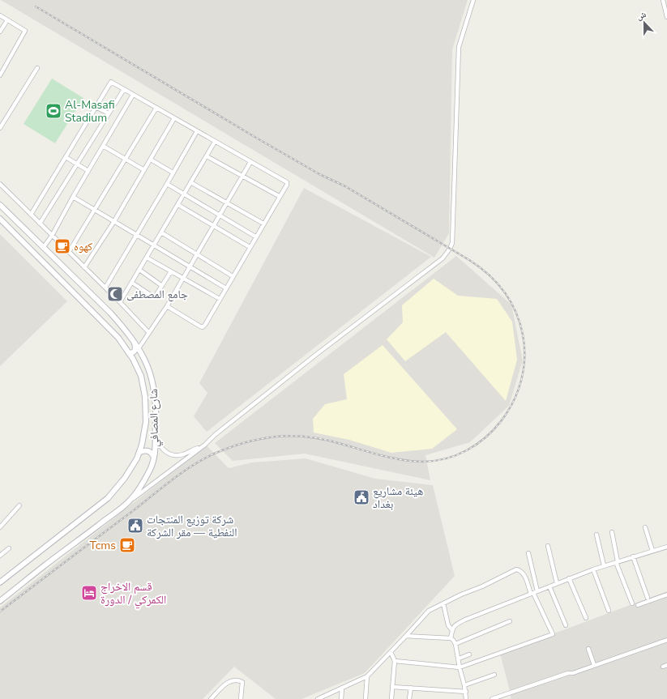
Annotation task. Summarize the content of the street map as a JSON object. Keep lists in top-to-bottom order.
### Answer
{
  "streets": {
    "main road": ["شارع المصافي"]
  },
  "places": {
    "sports": ["Al-Masafi Stadium"],
    "cafe": ["كهوه", "Tcms"],
    "mosque": ["جامع المصطفى"],
    "public building": ["هيئة مشاريع بغداد", "شركة توزيع المنتجات النفطية — مقر الشركة"],
    "hotel": ["قسم الاخراج الكمركي / الدورة"]
  },
  "north": "top"
}
